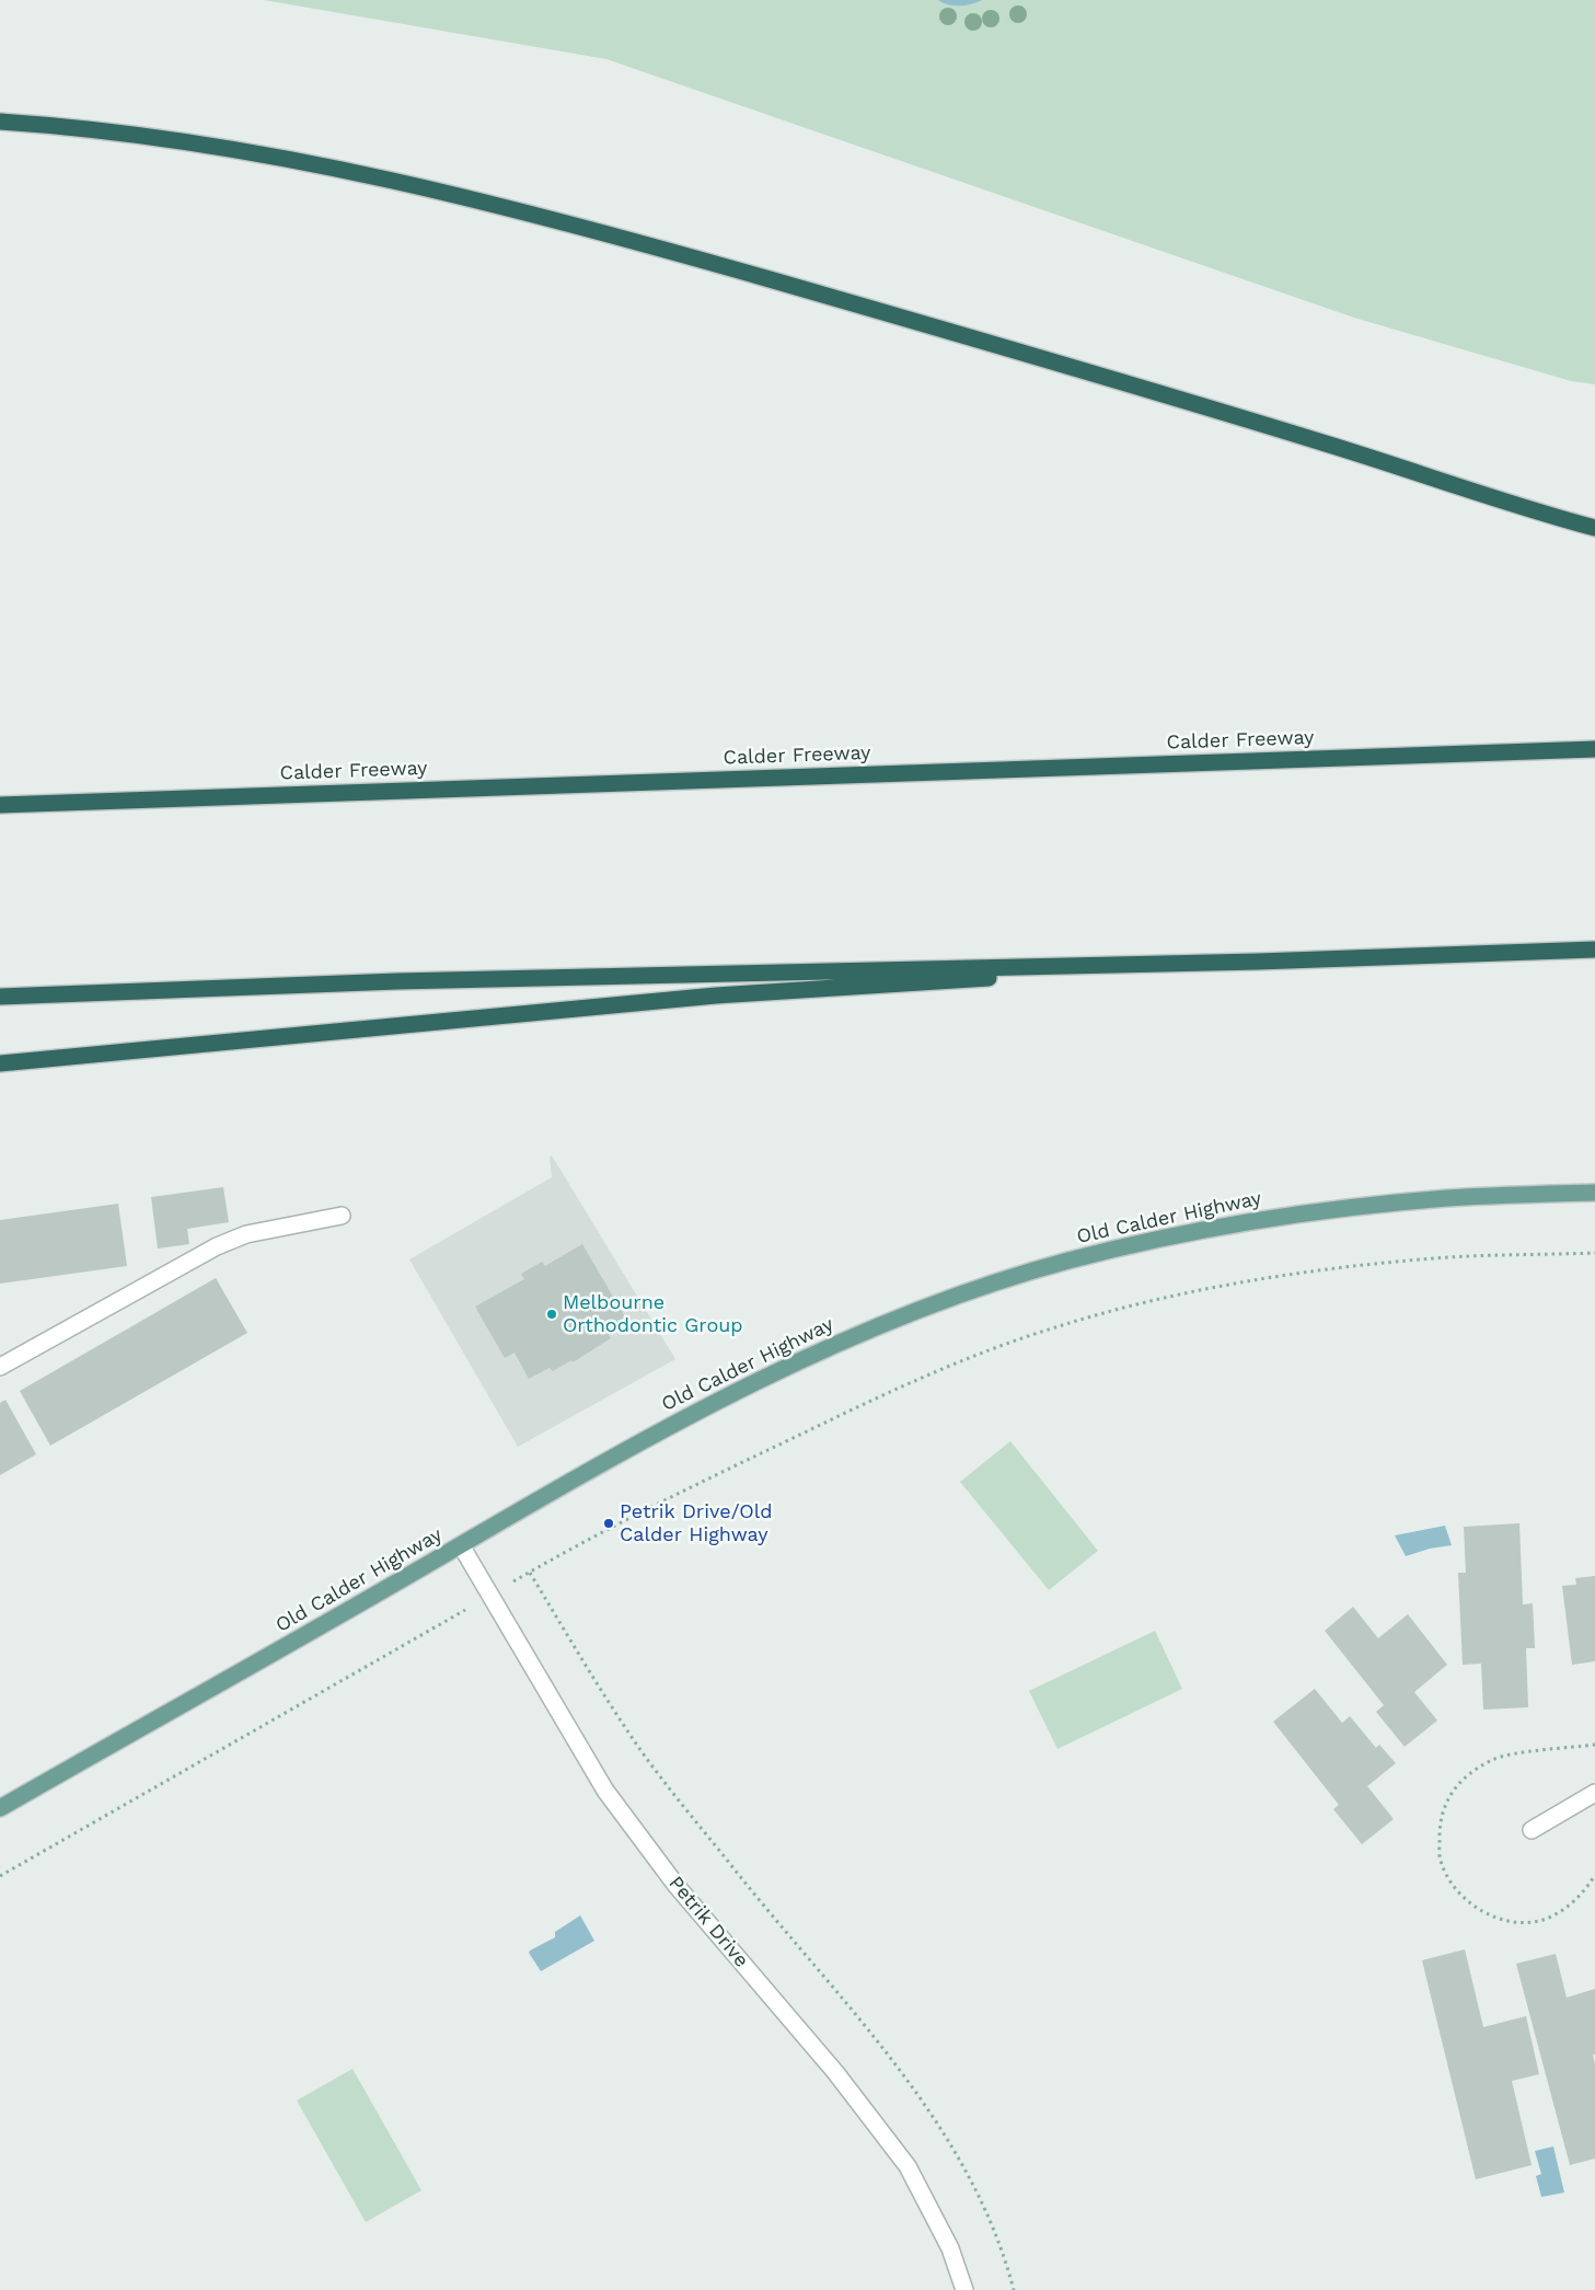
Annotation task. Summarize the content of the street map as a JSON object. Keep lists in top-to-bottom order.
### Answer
{
  "streets": {
    "highway": ["Calder Freeway"],
    "main road": ["Old Calder Highway"],
    "street": ["Petrik Drive"]
  },
  "crossings": [
    ["Old Calder Highway", "Petrik Drive"]
  ],
  "places": ["Melbourne Orthodontic Group", "Petrik Drive/Old Calder Highway"]
}
